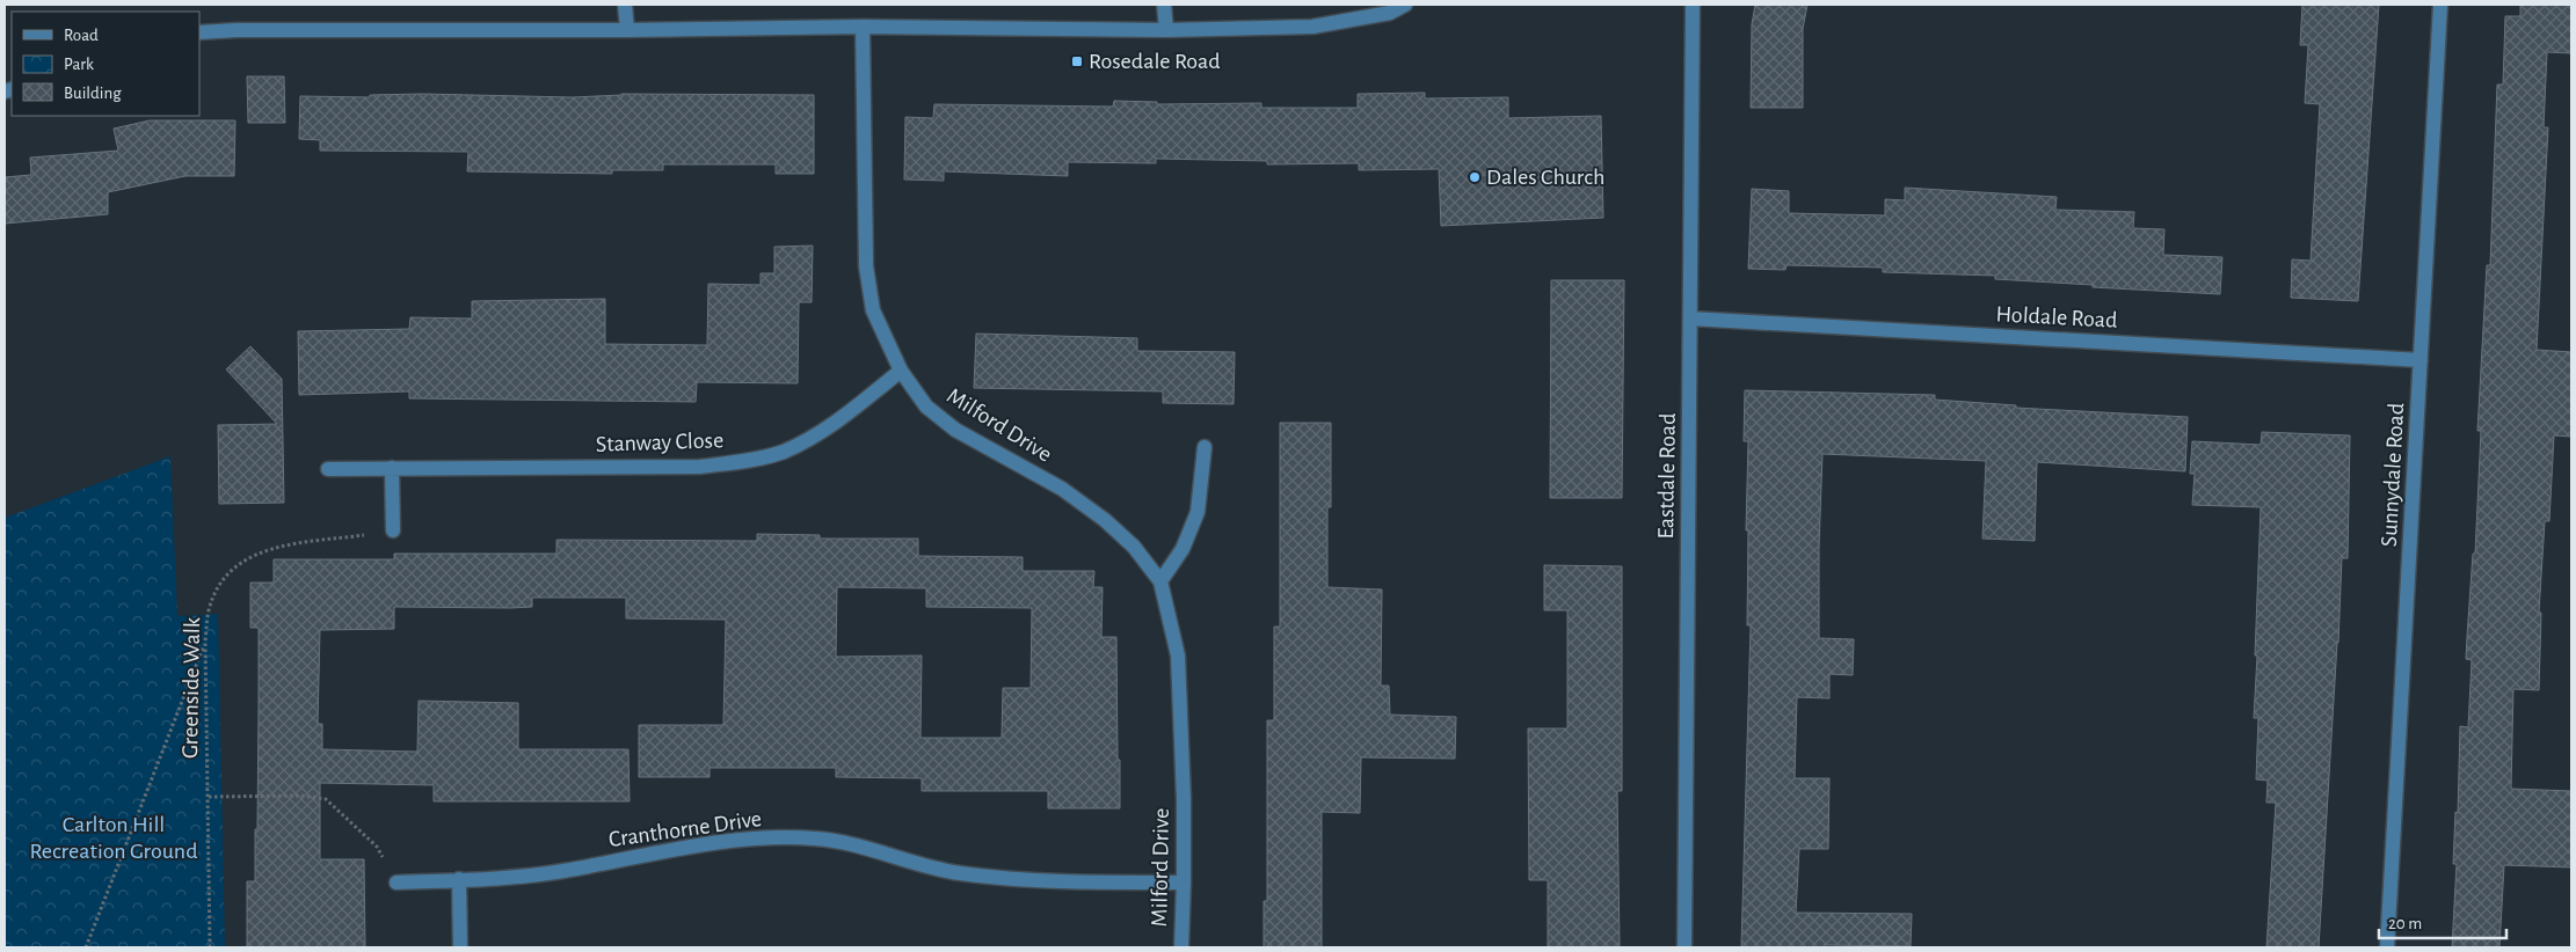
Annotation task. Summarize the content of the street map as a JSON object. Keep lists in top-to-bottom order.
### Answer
{
  "streets": {
    "street": [
      "Holdale Road",
      "Milford Drive",
      "Stanway Close",
      "Sunnydale Road",
      "Eastdale Road",
      "Cranthorne Drive"
    ],
    "path": ["Greenside Walk"]
  },
  "crossings": [
    ["Holdale Road", "Sunnydale Road"],
    ["Holdale Road", "Eastdale Road"],
    ["Milford Drive", "Stanway Close"],
    ["Milford Drive", "Cranthorne Drive"]
  ],
  "parks": ["Carlton Hill Recreation Ground"],
  "places": {
    "transit": ["Rosedale Road"],
    "other": ["Dales Church"]
  },
  "legend": ["Road", "Park", "Building"],
  "scale_bar": "20 m"
}
